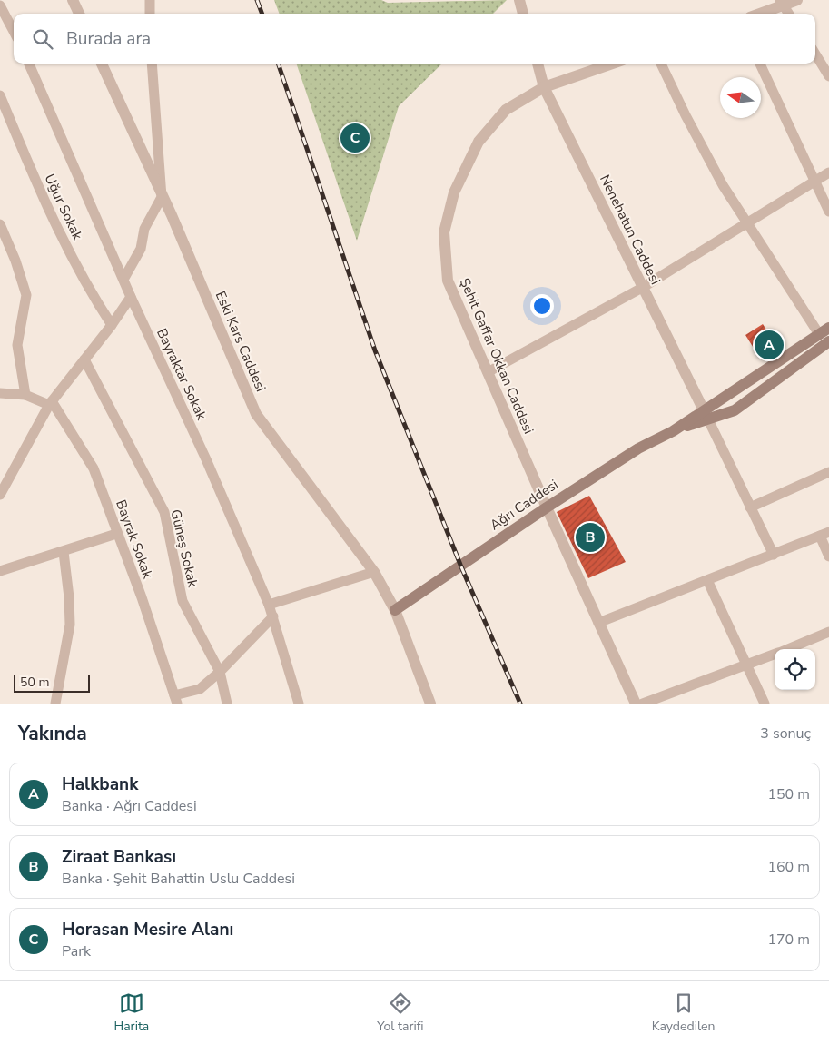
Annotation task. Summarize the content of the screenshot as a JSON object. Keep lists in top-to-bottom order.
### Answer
{
  "streets": {
    "main road": ["Ağrı Caddesi"],
    "street": [
      "Uğur Sokak",
      "Nenehatun Caddesi",
      "Eski Kars Caddesi",
      "Şehit Gaffar Okkan Caddesi",
      "Bayraktar Sokak",
      "Bayrak Sokak",
      "Güneş Sokak"
    ]
  },
  "crossings": [
    ["Nenehatun Caddesi", "Şehit Gaffar Okkan Caddesi"],
    ["Nenehatun Caddesi", "Ağrı Caddesi"],
    ["Eski Kars Caddesi", "Ağrı Caddesi"],
    ["Şehit Gaffar Okkan Caddesi", "Ağrı Caddesi"]
  ],
  "scale_bar": "50 m",
  "north": "left",
  "page": {
    "search": "Burada ara",
    "pins": ["C", "A", "B"],
    "scale": "50 m",
    "heading": ["Yakında", "3 sonuç"],
    "list": [
      {
        "mark": "A",
        "name": "Halkbank",
        "note": "Banka · Ağrı Caddesi",
        "value": "150 m"
      },
      {
        "mark": "B",
        "name": "Ziraat Bankası",
        "note": "Banka · Şehit Bahattin Uslu Caddesi",
        "value": "160 m"
      },
      {
        "mark": "C",
        "name": "Horasan Mesire Alanı",
        "note": "Park",
        "value": "170 m"
      }
    ],
    "nav": ["Harita", "Yol tarifi", "Kaydedilen"]
  }
}
